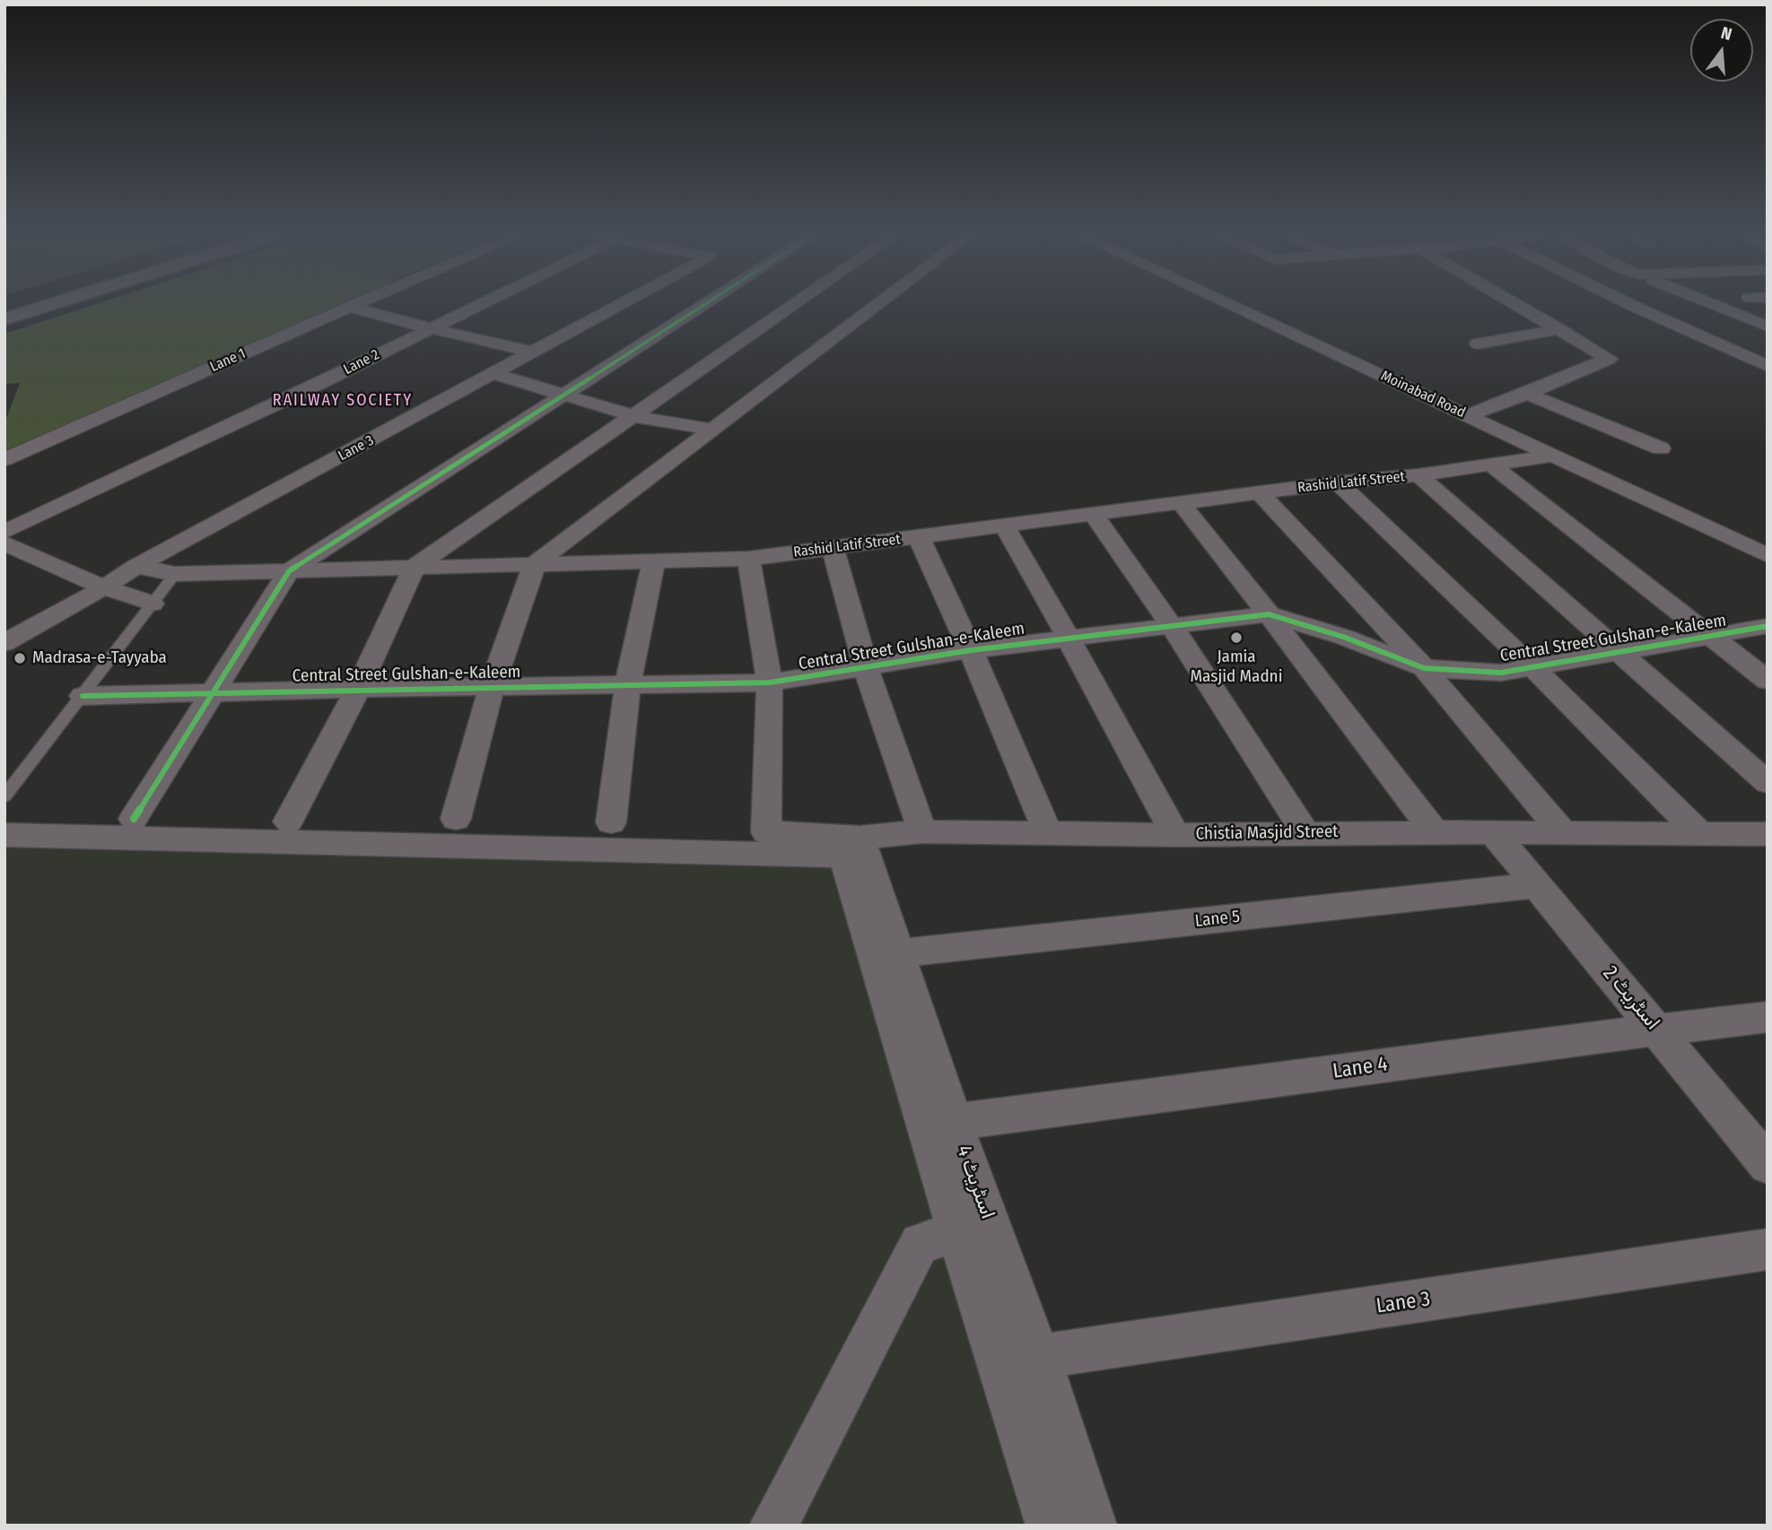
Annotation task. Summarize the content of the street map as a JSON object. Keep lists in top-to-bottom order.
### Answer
{
  "streets": {
    "street": [
      "Lane 1",
      "Lane 2",
      "Moinabad Road",
      "Lane 3",
      "Rashid Latif Street",
      "Central Street Gulshan-e-Kaleem",
      "Chistia Masjid Street",
      "Lane 5",
      "اسٹریٹ 2",
      "Lane 4",
      "اسٹریٹ 4"
    ]
  },
  "crossings": [
    ["Moinabad Road", "Rashid Latif Street"],
    ["Lane 3", "Rashid Latif Street"],
    ["Lane 3", "اسٹریٹ 4"],
    ["Central Street Gulshan-e-Kaleem", "Chistia Masjid Street"],
    ["Chistia Masjid Street", "اسٹریٹ 2"],
    ["Chistia Masjid Street", "اسٹریٹ 4"],
    ["Lane 5", "اسٹریٹ 2"],
    ["Lane 5", "اسٹریٹ 4"],
    ["اسٹریٹ 2", "Lane 4"],
    ["Lane 4", "اسٹریٹ 4"]
  ],
  "districts": ["RAILWAY SOCIETY"],
  "places": ["Jamia Masjid Madni", "Madrasa-e-Tayyaba"],
  "north": "top"
}
